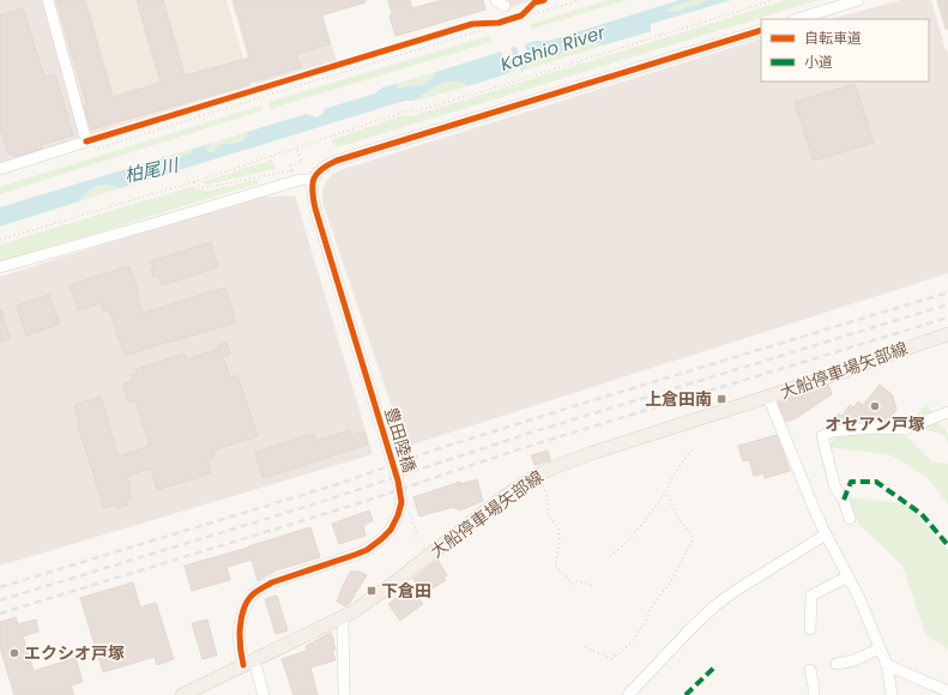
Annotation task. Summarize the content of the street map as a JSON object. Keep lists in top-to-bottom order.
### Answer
{
  "streets": {
    "main road": ["大船停車場矢部線"],
    "street": ["豊田陸橋"]
  },
  "crossings": [
    ["大船停車場矢部線", "豊田陸橋"]
  ],
  "water": ["Kashio River", "柏尾川"],
  "places": {
    "transit": ["上倉田南", "下倉田"],
    "other": ["オセアン戸塚", "エクシオ戸塚"]
  },
  "legend": ["自転車道", "小道"]
}
